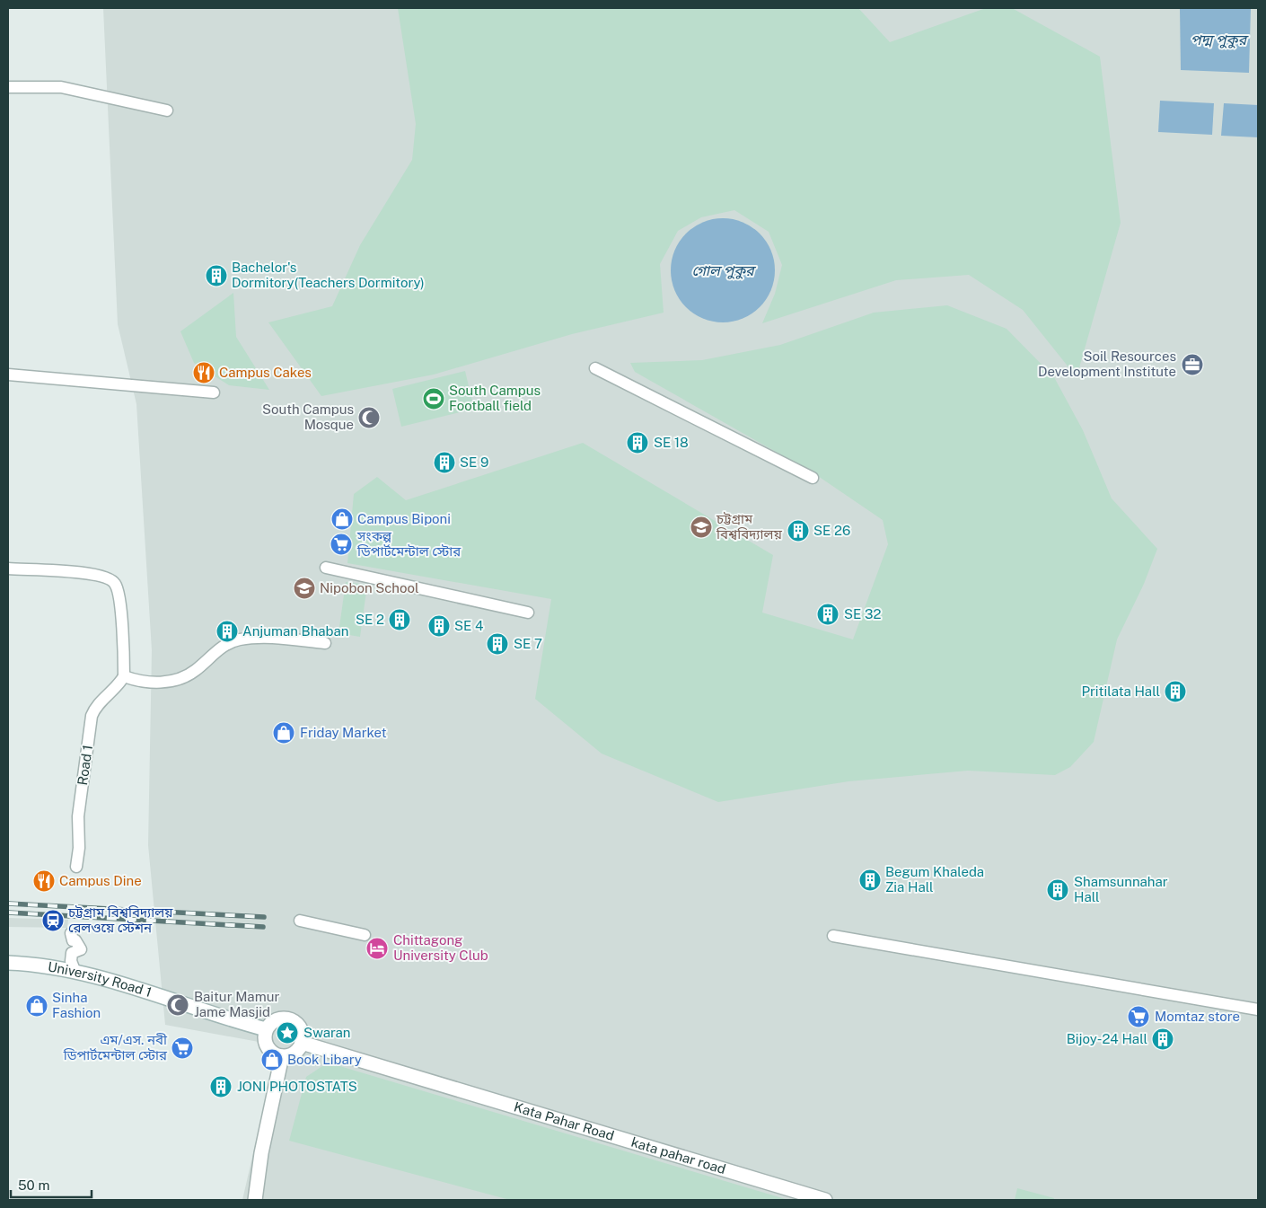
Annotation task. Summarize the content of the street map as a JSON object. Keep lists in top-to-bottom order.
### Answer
{
  "streets": {
    "street": [
      "Road 1",
      "University Road 1",
      "Kata Pahar Road",
      "kata pahar road"
    ]
  },
  "crossings": [
    ["University Road 1", "Kata Pahar Road"],
    ["Kata Pahar Road", "kata pahar road"]
  ],
  "water": ["পদ্ম পুকুর", "গোল পুকুর"],
  "places": {
    "building": [
      "Bachelor's Dormitory(Teachers Dormitory)",
      "SE 18",
      "SE 9",
      "SE 26",
      "SE 32",
      "SE 2",
      "SE 4",
      "Anjuman Bhaban",
      "SE 7",
      "Pritilata Hall",
      "Begum Khaleda Zia Hall",
      "Shamsunnahar Hall",
      "Bijoy-24 Hall",
      "JONI PHOTOSTATS"
    ],
    "office": ["Soil Resources Development Institute"],
    "restaurant": ["Campus Cakes", "Campus Dine"],
    "sports": ["South Campus Football field"],
    "mosque": ["South Campus Mosque", "Baitur Mamur Jame Masjid"],
    "shop": [
      "Campus Biponi",
      "Friday Market",
      "Sinha Fashion",
      "Book Libary"
    ],
    "school or university": ["চট্টগ্রাম বিশ্ববিদ্যালয়", "Nipobon School"],
    "supermarket": ["সংকল্প ডিপার্টমেন্টাল স্টোর", "Momtaz store", "এম/এস. নবী ডিপার্টমেন্টাল স্টোর"],
    "station": ["চট্টগ্রাম বিশ্ববিদ্যালয় রেলওয়ে স্টেশন"],
    "hotel": ["Chittagong University Club"],
    "place": ["Swaran"]
  },
  "scale_bar": "50 m"
}
